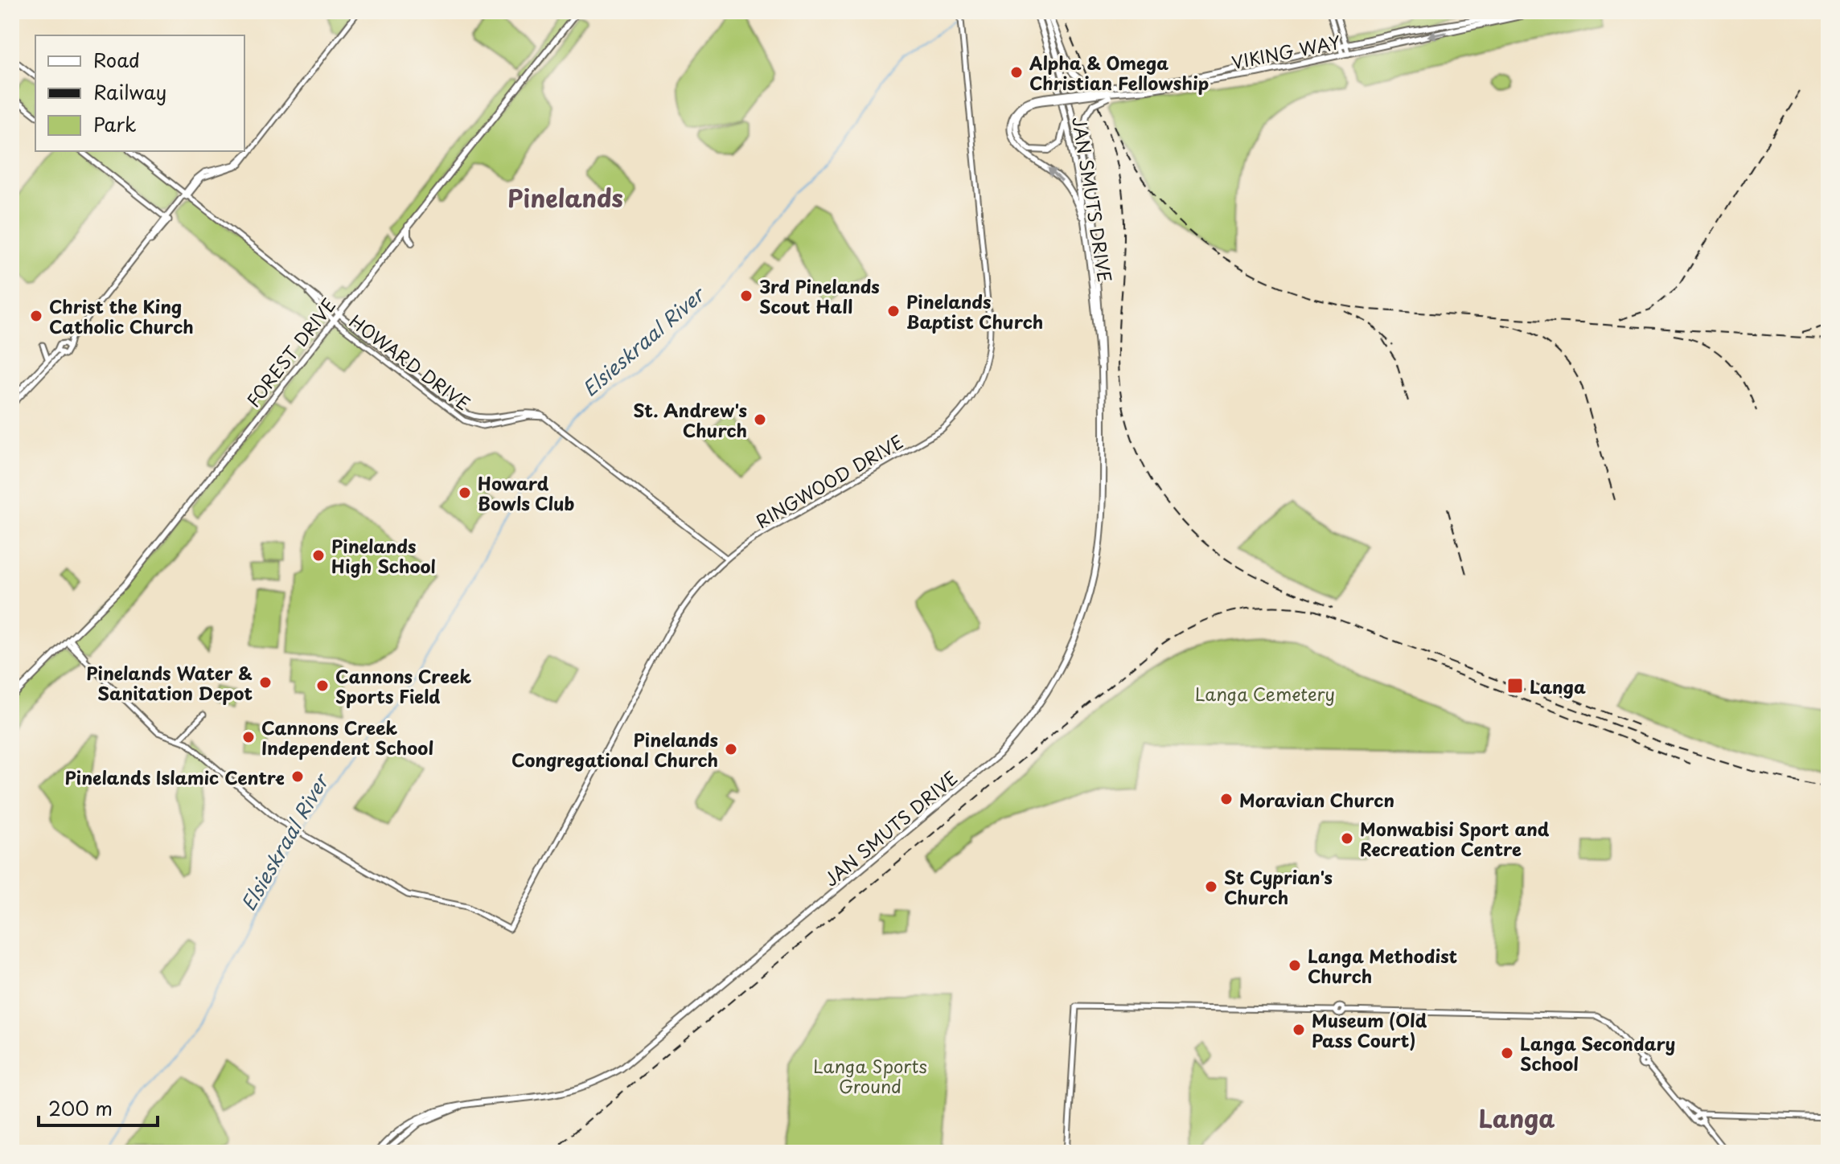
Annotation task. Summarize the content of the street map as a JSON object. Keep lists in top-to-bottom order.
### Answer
{
  "streets": {
    "main road": ["VIKING WAY", "JAN SMUTS DRIVE", "FOREST DRIVE"],
    "street": ["HOWARD DRIVE", "RINGWOOD DRIVE"]
  },
  "crossings": [
    ["FOREST DRIVE", "HOWARD DRIVE"],
    ["HOWARD DRIVE", "RINGWOOD DRIVE"]
  ],
  "districts": ["Pinelands", "Langa"],
  "water": ["Elsieskraal River"],
  "parks": ["Langa Cemetery", "Langa Sports Ground"],
  "places": {
    "other": [
      "Alpha & Omega Christian Fellowship",
      "3rd Pinelands Scout Hall",
      "Pinelands Baptist Church",
      "Christ the King Catholic Church",
      "St. Andrew's Church",
      "Howard Bowls Club",
      "Pinelands High School",
      "Pinelands Water & Sanitation Depot",
      "Cannons Creek Sports Field",
      "Cannons Creek Independent School",
      "Pinelands Congregational Church",
      "Pinelands Islamic Centre",
      "Moravian Churcn",
      "Monwabisi Sport and Recreation Centre",
      "St Cyprian's Church",
      "Langa Methodist Church",
      "Museum (Old Pass Court)",
      "Langa Secondary School"
    ],
    "transit": ["Langa"]
  },
  "legend": ["Road", "Railway", "Park"],
  "scale_bar": "200 m"
}
